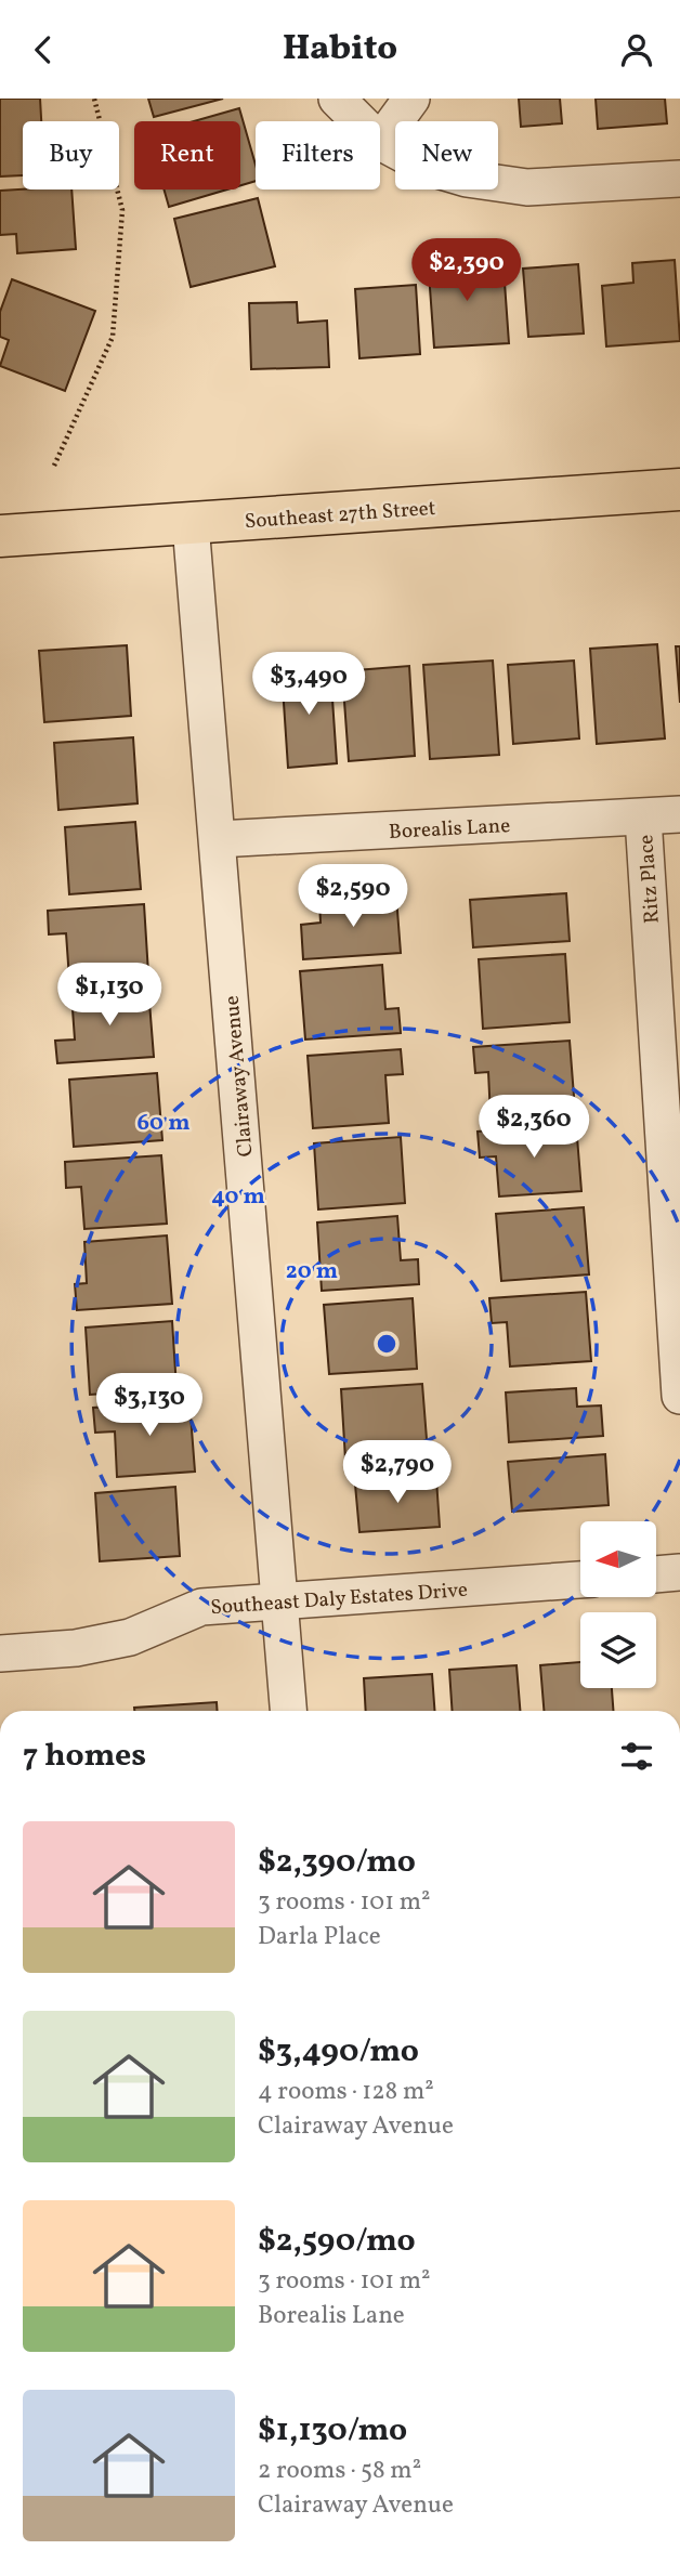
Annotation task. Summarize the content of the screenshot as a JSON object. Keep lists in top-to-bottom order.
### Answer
{
  "streets": {
    "main road": ["Southeast 27th Street"],
    "street": [
      "Borealis Lane",
      "Ritz Place",
      "Clairaway Avenue",
      "Southeast Daly Estates Drive"
    ]
  },
  "crossings": [
    ["Southeast 27th Street", "Clairaway Avenue"],
    ["Borealis Lane", "Ritz Place"],
    ["Borealis Lane", "Clairaway Avenue"],
    ["Clairaway Avenue", "Southeast Daly Estates Drive"]
  ],
  "north": "left",
  "page": {
    "header": "Habito",
    "chip": [
      "Buy",
      "Rent",
      "Filters",
      "New"
    ],
    "price": [
      "$2,390",
      "$3,490",
      "$2,590",
      "$1,130",
      "$2,360",
      "$3,130",
      "$2,790"
    ],
    "heading": "7 homes",
    "list": [
      {
        "name": "$2,390/mo",
        "note": "3 rooms · 101 m² · Darla Place"
      },
      {
        "name": "$3,490/mo",
        "note": "4 rooms · 128 m² · Clairaway Avenue"
      },
      {
        "name": "$2,590/mo",
        "note": "3 rooms · 101 m² · Borealis Lane"
      },
      {
        "name": "$1,130/mo",
        "note": "2 rooms · 58 m² · Clairaway Avenue"
      }
    ]
  },
  "rings": ["60 m", "40 m", "20 m"]
}
